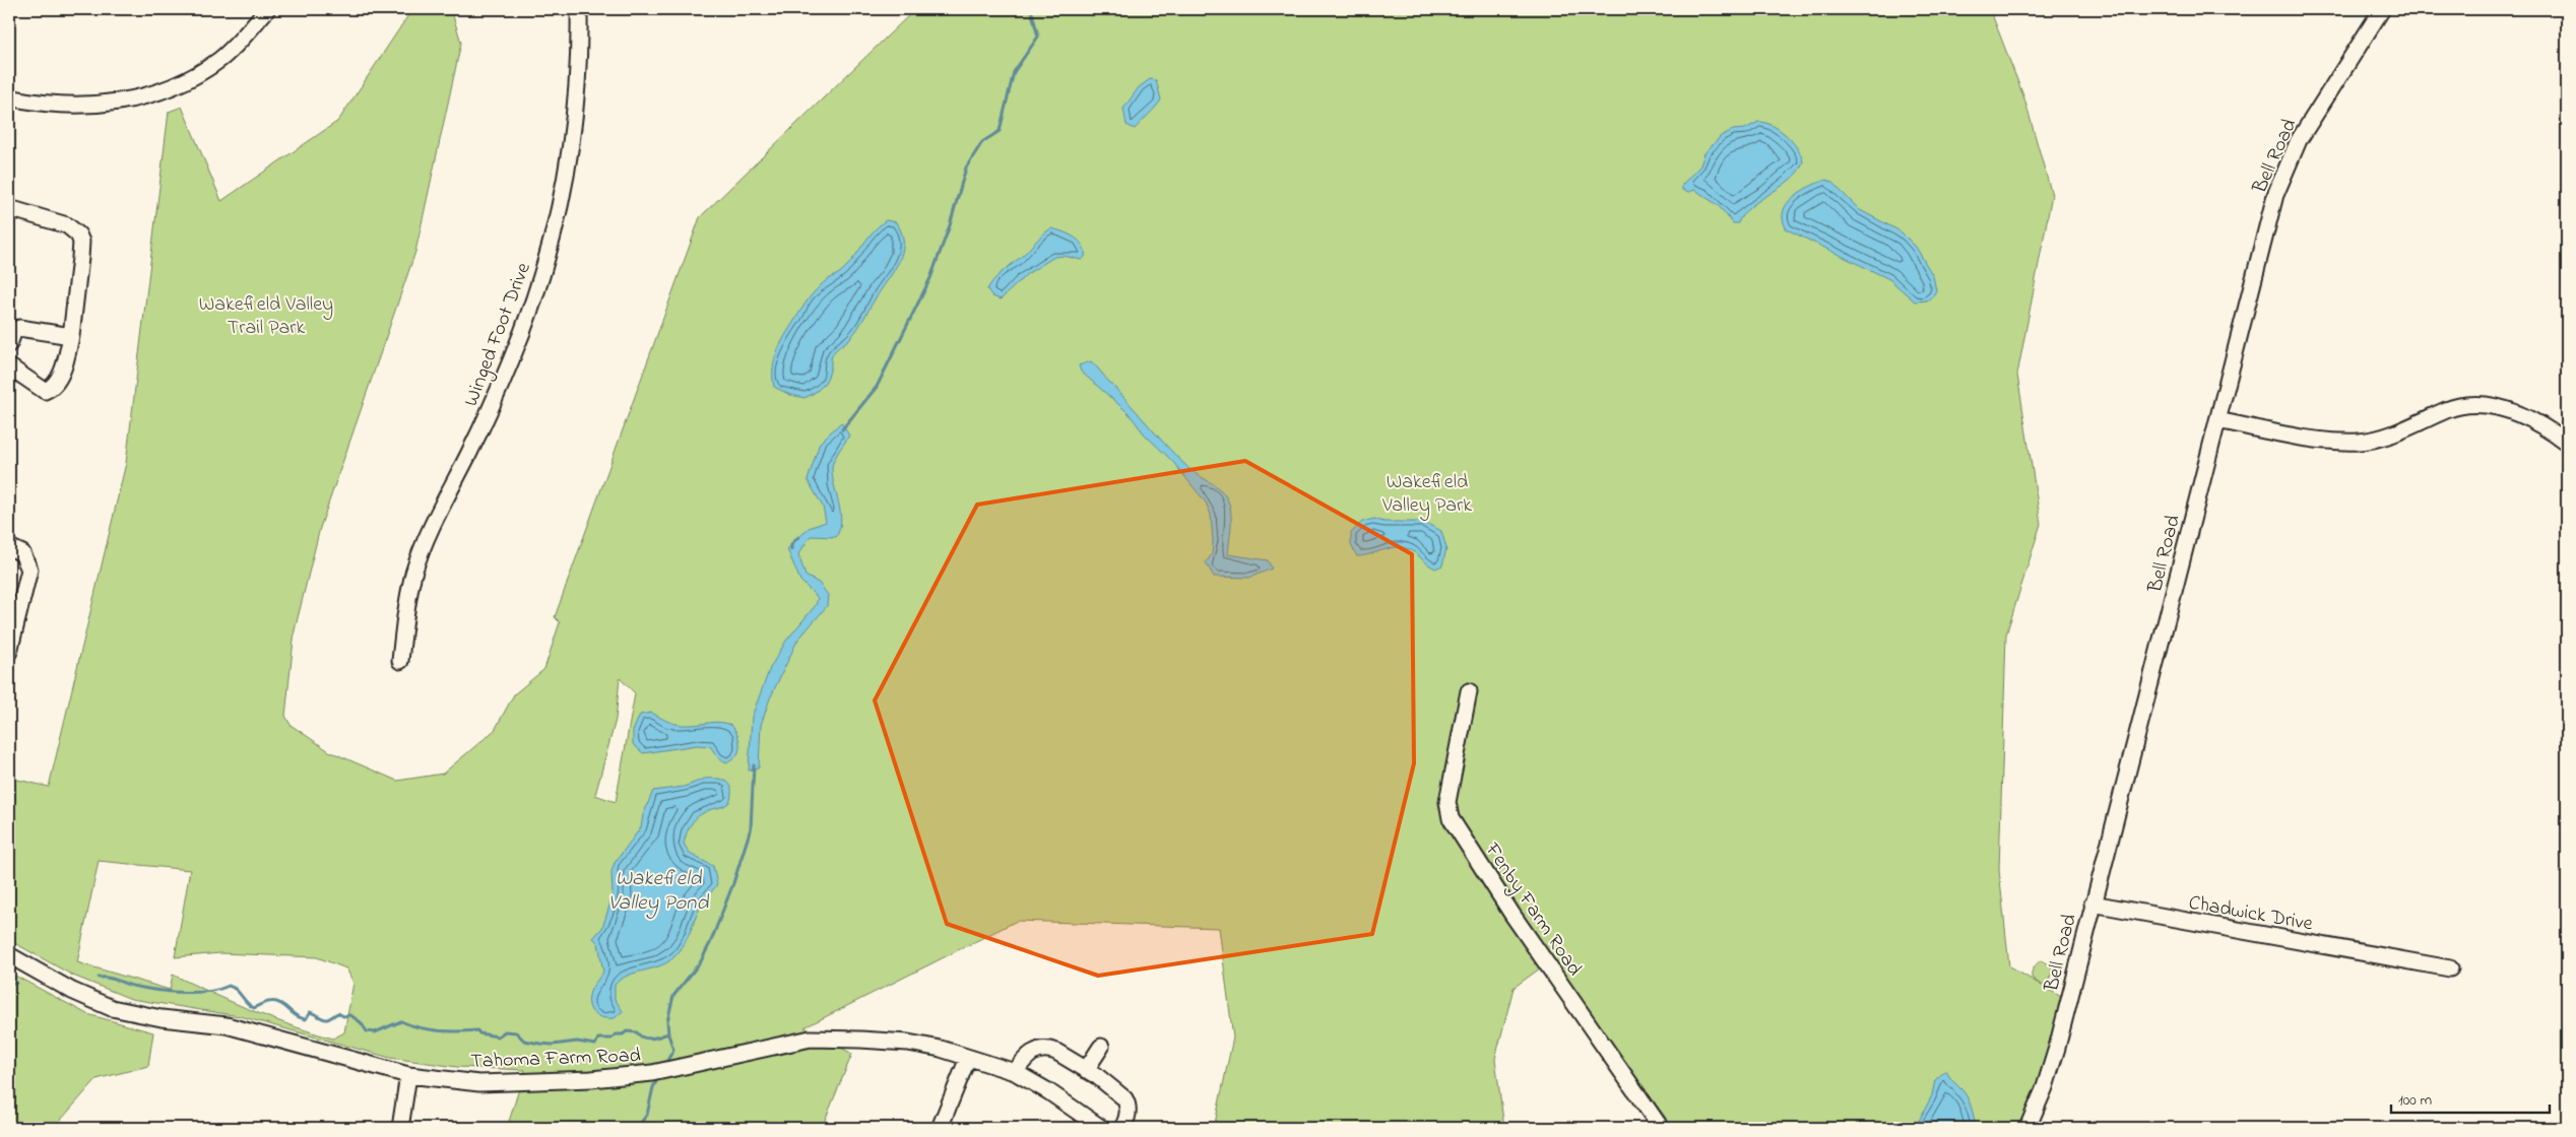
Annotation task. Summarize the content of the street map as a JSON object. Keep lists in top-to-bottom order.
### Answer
{
  "streets": {
    "street": [
      "Bell Road",
      "Winged Foot Drive",
      "Fenby Farm Road",
      "Chadwick Drive",
      "Tahoma Farm Road"
    ]
  },
  "crossings": [
    ["Bell Road", "Chadwick Drive"]
  ],
  "water": ["Wakefield Valley Pond"],
  "parks": ["Wakefield Valley Trail Park", "Wakefield Valley Park"],
  "scale_bar": "100 m"
}
